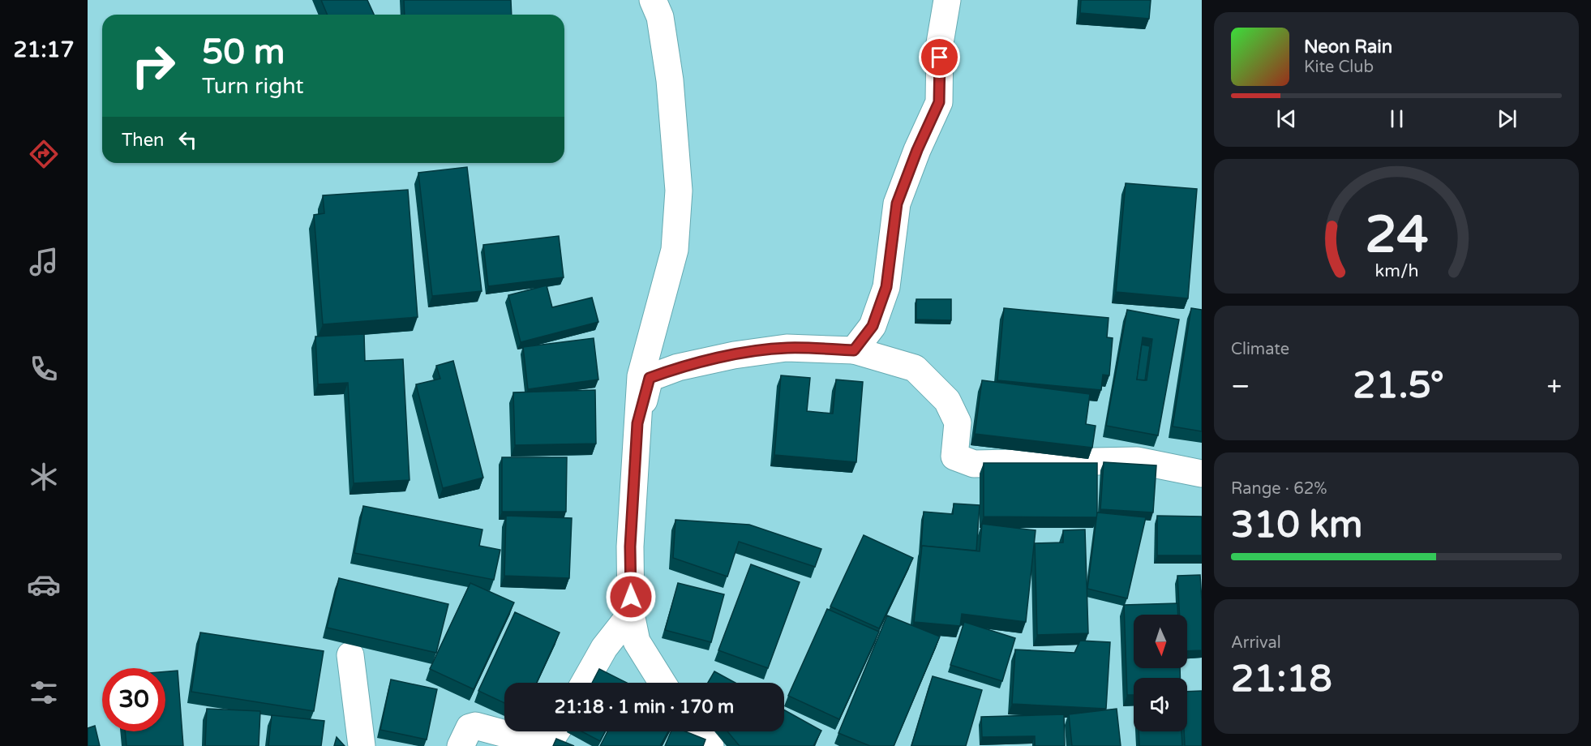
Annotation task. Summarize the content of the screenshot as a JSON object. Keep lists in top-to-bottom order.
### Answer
{
  "north": "bottom",
  "page": {
    "tabs": "21:17",
    "turn": ["50 m", "Turn right"],
    "song": ["Neon Rain", "Kite Club"],
    "then": "Then",
    "tile": [
      "Climate",
      ["Range · 62%", "310 km"],
      ["Arrival", "21:18"]
    ],
    "heat": ["−", "21.5°", "+"],
    "limit": "30",
    "trip": "21:18 · 1 min · 170 m",
    "gauge": ["24", "km/h"]
  }
}
